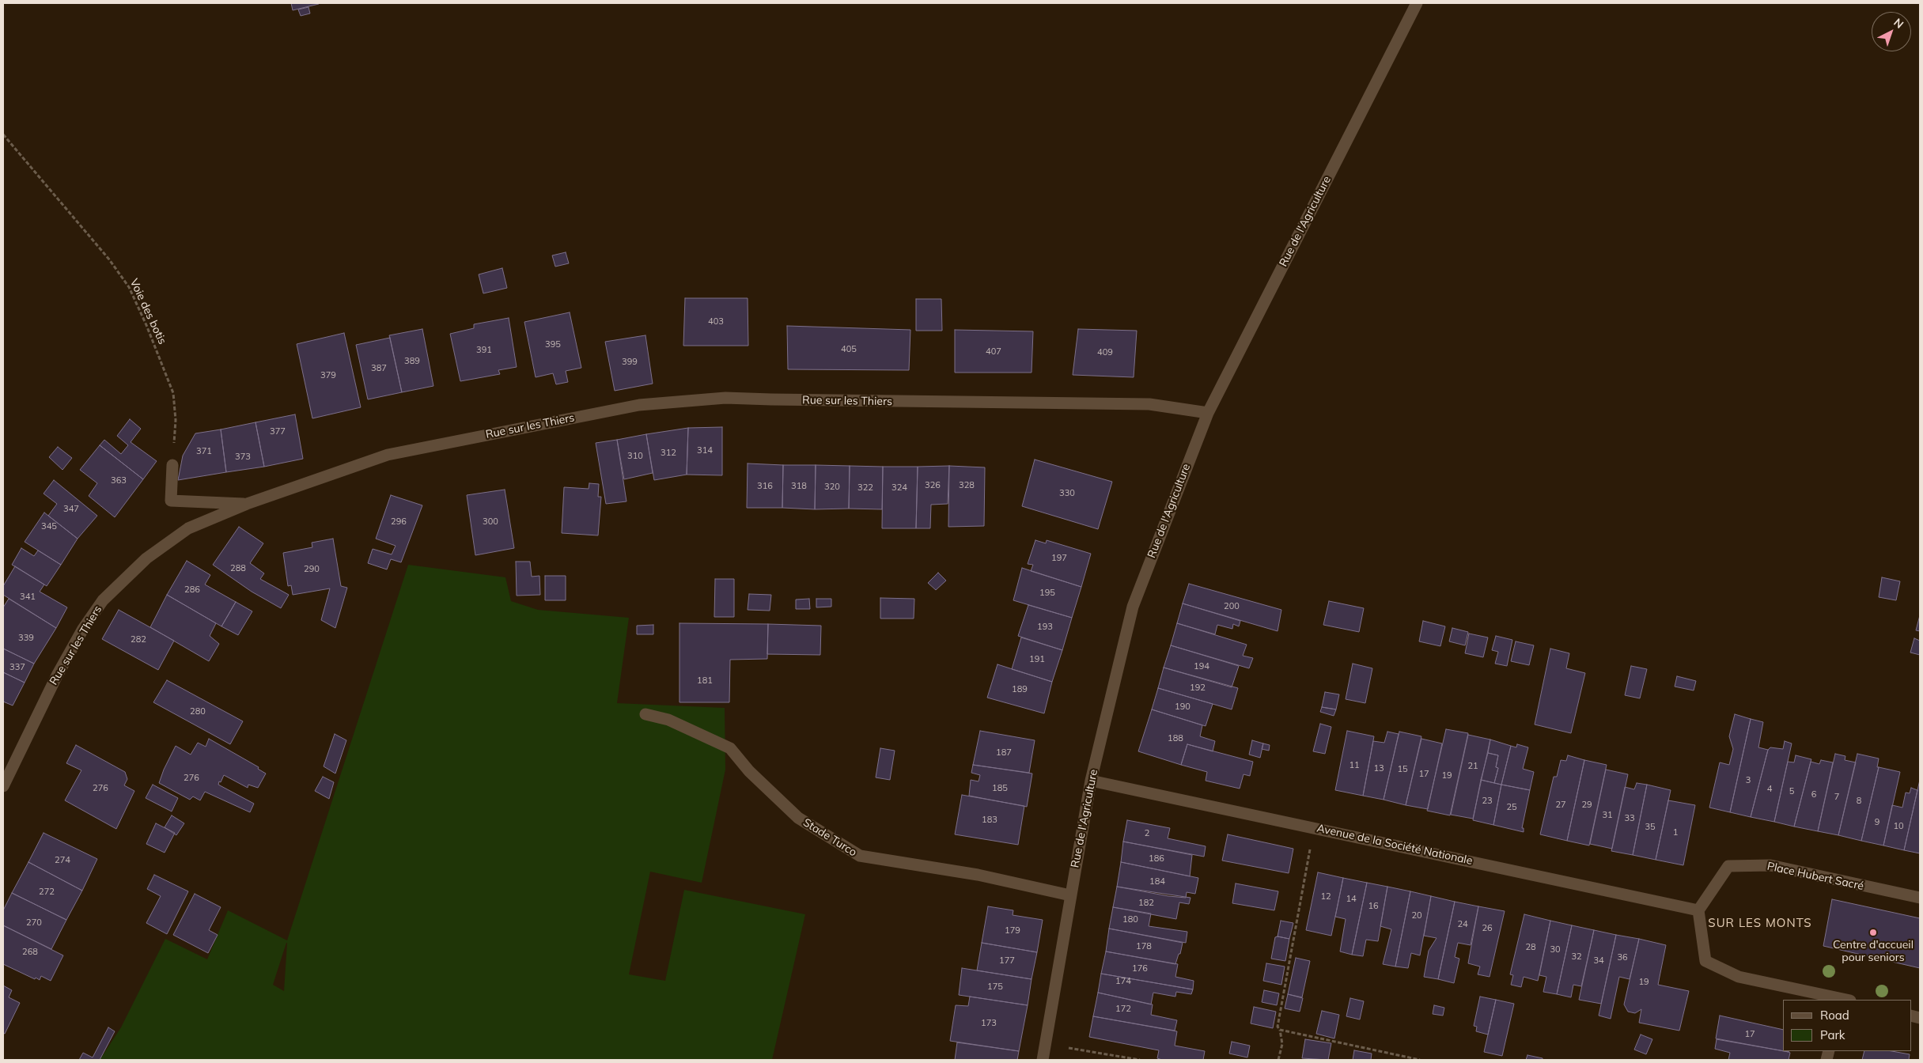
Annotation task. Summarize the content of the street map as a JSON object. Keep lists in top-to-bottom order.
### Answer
{
  "streets": {
    "street": [
      "Rue de l'Agriculture",
      "Rue sur les Thiers",
      "Stade Turco",
      "Avenue de la Société Nationale",
      "Place Hubert Sacré"
    ],
    "path": ["Voie des botis"]
  },
  "crossings": [
    ["Rue de l'Agriculture", "Rue sur les Thiers"],
    ["Rue de l'Agriculture", "Stade Turco"],
    ["Rue de l'Agriculture", "Avenue de la Société Nationale"],
    ["Avenue de la Société Nationale", "Place Hubert Sacré"]
  ],
  "districts": ["SUR LES MONTS"],
  "places": ["Centre d'accueil pour seniors"],
  "house_numbers": [
    "403",
    "395",
    "405",
    "391",
    "407",
    "409",
    "389",
    "399",
    "387",
    "379",
    "377",
    "314",
    "371",
    "312",
    "310",
    "373",
    "363",
    "326",
    "328",
    "316",
    "318",
    "320",
    "322",
    "324",
    "330",
    "347",
    "296",
    "300",
    "345",
    "197",
    "288",
    "290",
    "286",
    "195",
    "341",
    "200",
    "193",
    "339",
    "282",
    "191",
    "194",
    "337",
    "181",
    "192",
    "189",
    "190",
    "280",
    "188",
    "187",
    "11",
    "21",
    "13",
    "15",
    "17",
    "19",
    "276",
    "3",
    "276",
    "185",
    "4",
    "5",
    "6",
    "7",
    "23",
    "8",
    "27",
    "29",
    "25",
    "31",
    "33",
    "183",
    "9",
    "10",
    "35",
    "1",
    "2",
    "186",
    "274",
    "184",
    "272",
    "12",
    "14",
    "182",
    "16",
    "20",
    "180",
    "270",
    "24",
    "26",
    "179",
    "178",
    "28",
    "30",
    "268",
    "32",
    "36",
    "177",
    "34",
    "176",
    "174",
    "19",
    "175",
    "172",
    "173",
    "17"
  ],
  "legend": ["Road", "Park"],
  "north": "top right"
}
